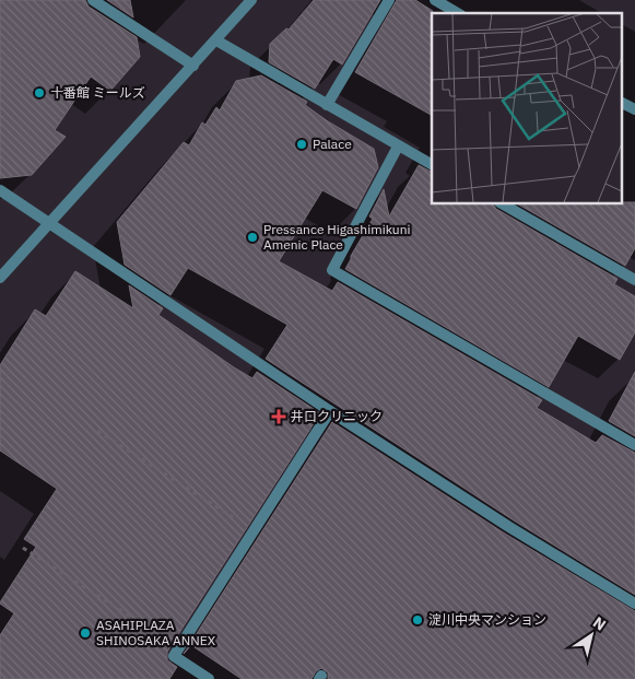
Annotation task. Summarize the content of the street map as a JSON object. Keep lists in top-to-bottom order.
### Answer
{
  "places": {
    "other": [
      "十番館 ミールズ",
      "Palace",
      "Pressance Higashimikuni Amenic Place",
      "淀川中央マンション",
      "ASAHIPLAZA SHINOSAKA ANNEX"
    ],
    "health": ["井口クリニック"]
  },
  "north": "top right"
}
